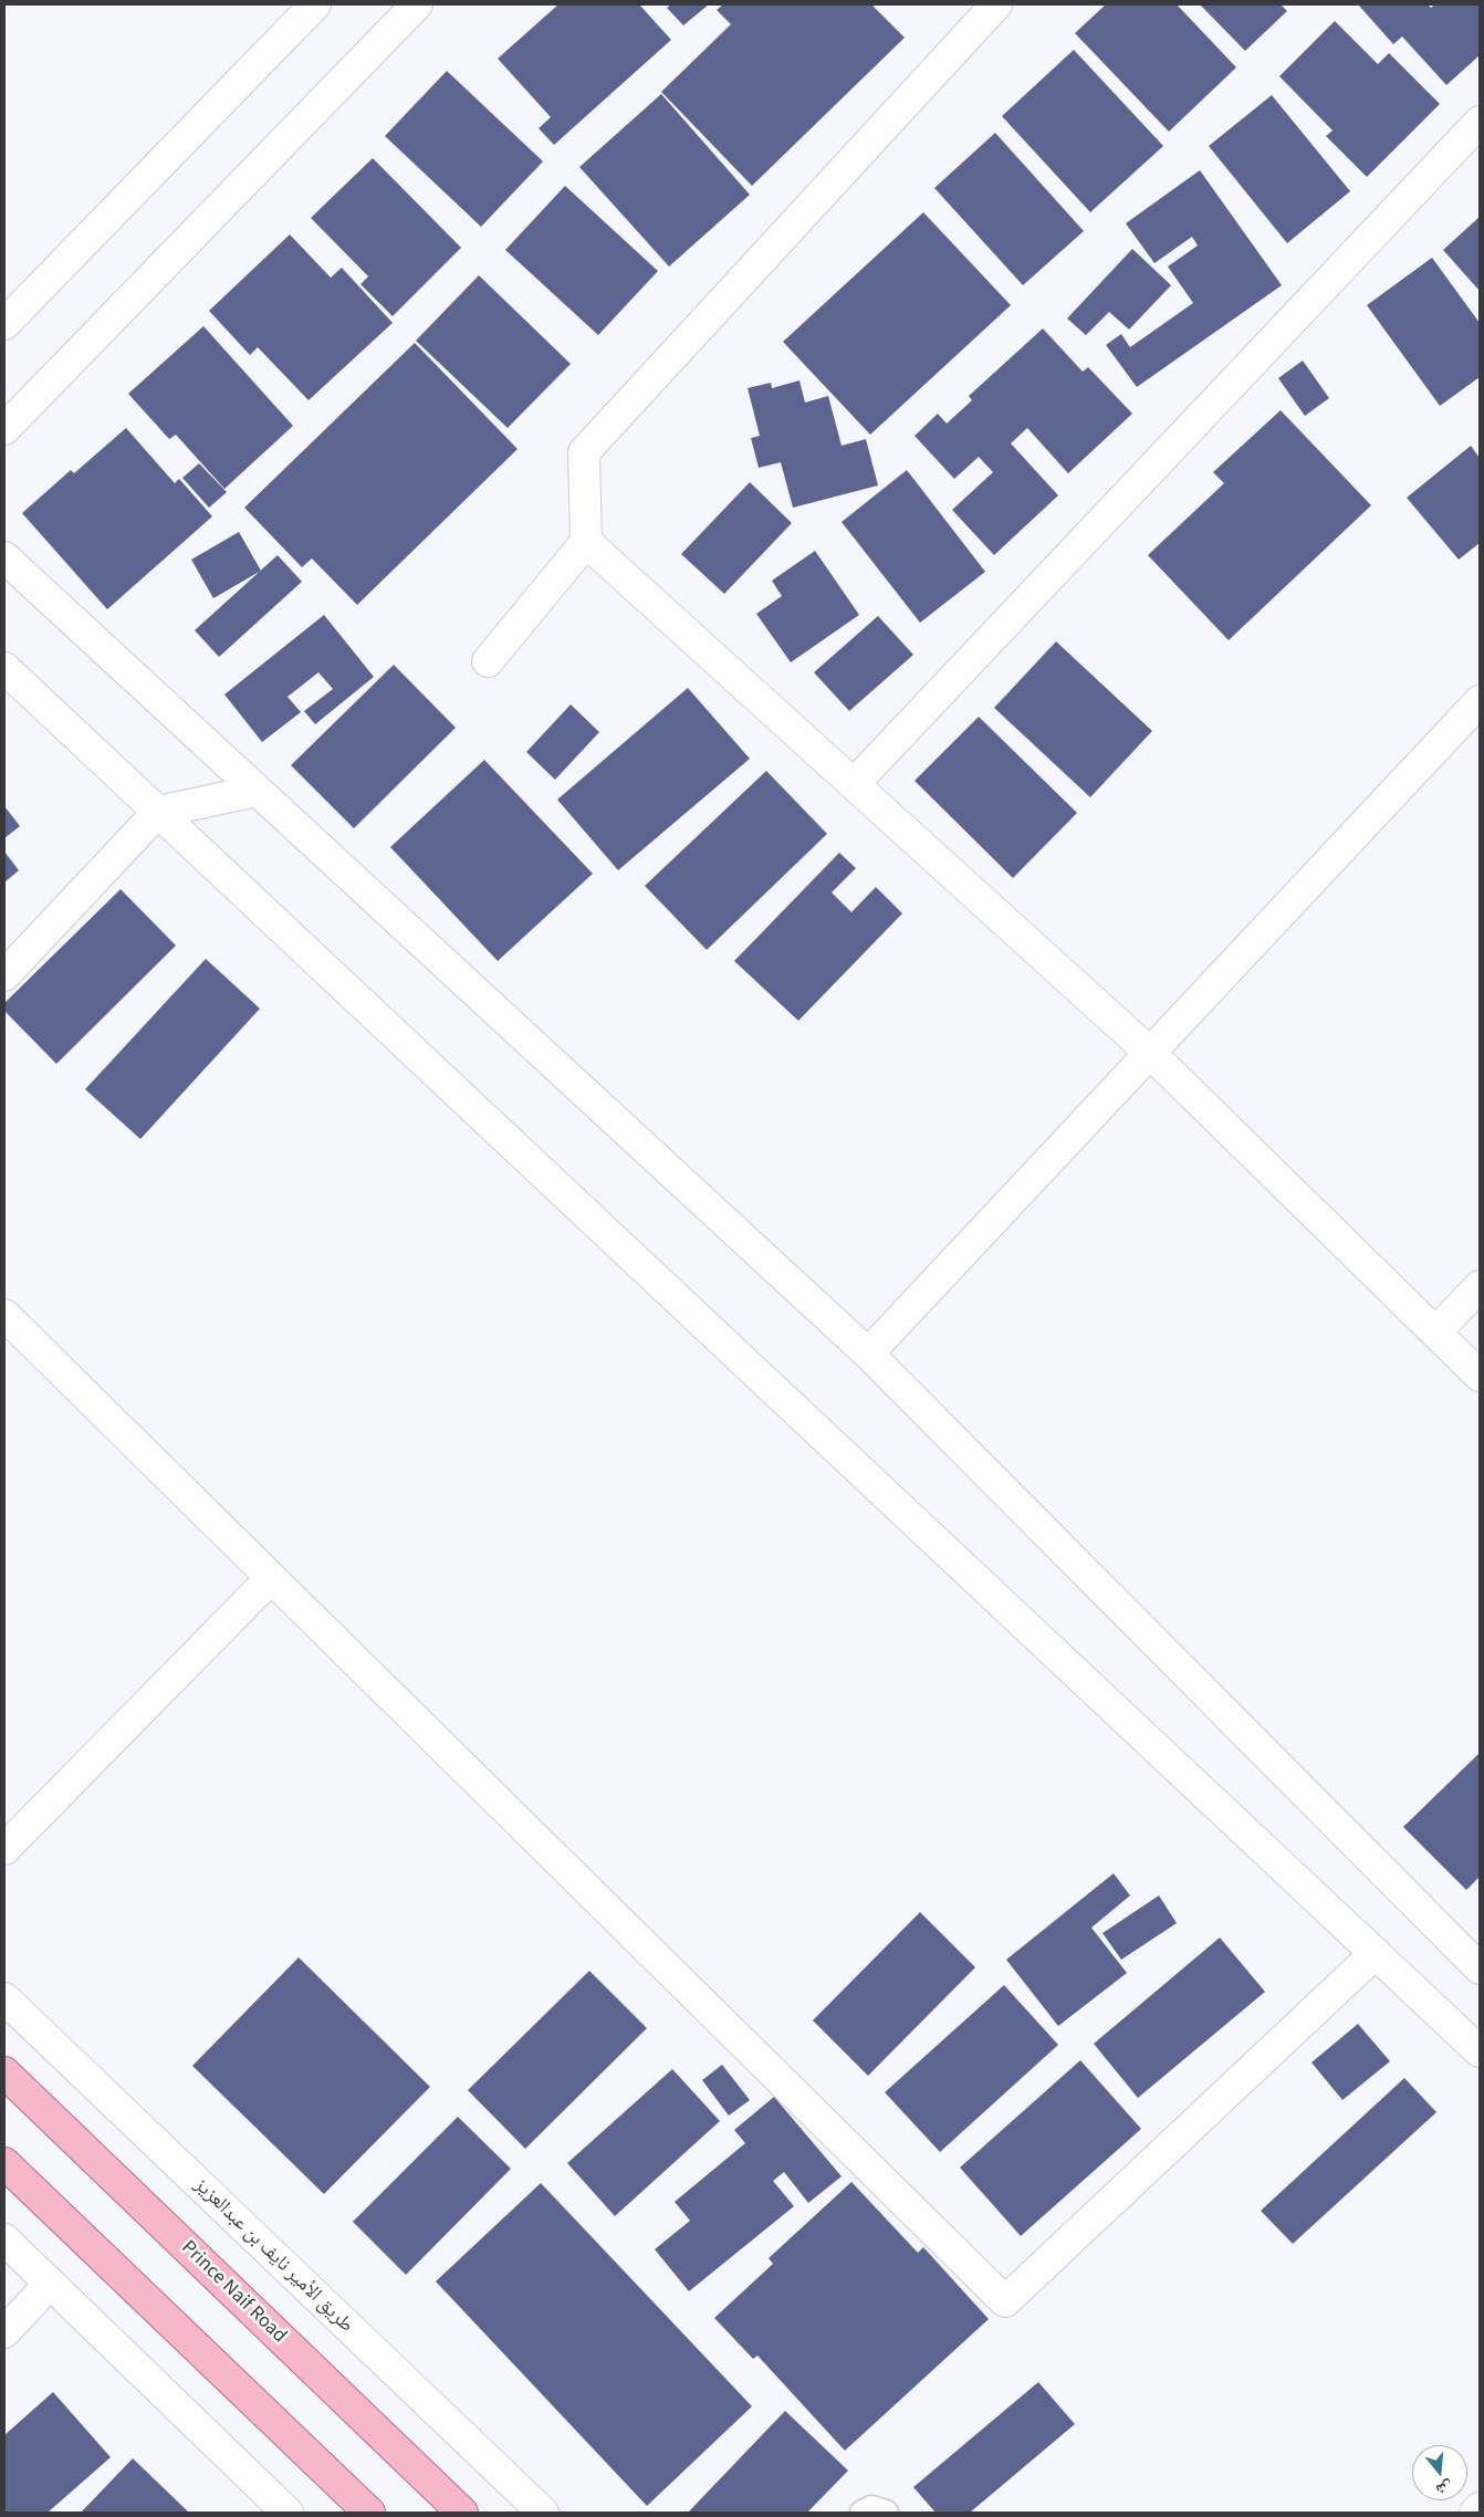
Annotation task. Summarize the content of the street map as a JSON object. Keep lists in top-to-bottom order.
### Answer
{
  "streets": {
    "main road": ["Prince Naif Road"],
    "street": ["طريق الأمير نايف بن عبدالعزيز"]
  },
  "north": "bottom"
}
